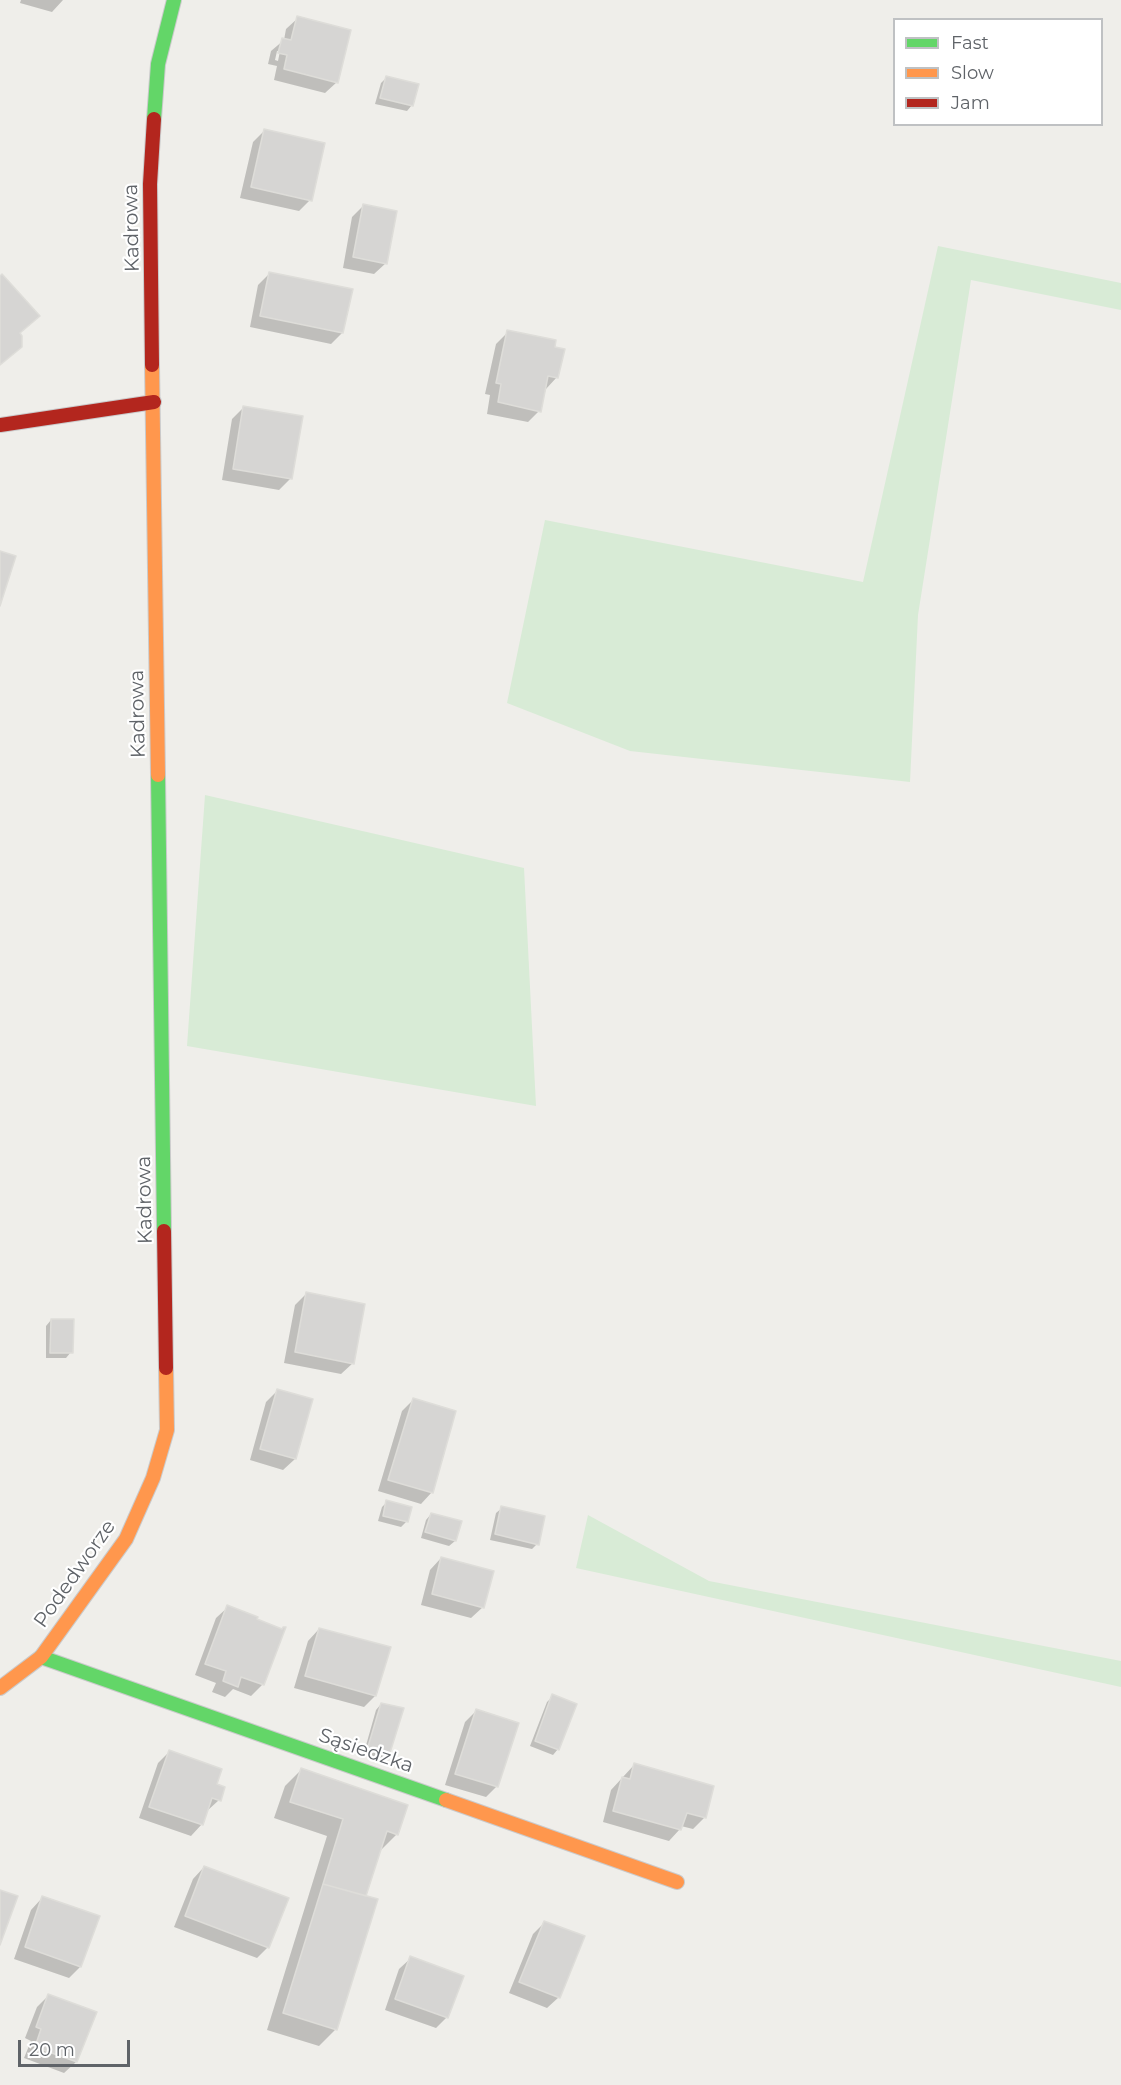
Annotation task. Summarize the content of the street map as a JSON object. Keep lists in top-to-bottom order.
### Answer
{
  "streets": {
    "street": ["Kadrowa", "Podedworze", "Sąsiedzka"]
  },
  "crossings": [
    ["Kadrowa", "Podedworze"],
    ["Podedworze", "Sąsiedzka"]
  ],
  "legend": ["Fast", "Slow", "Jam"],
  "scale_bar": "20 m"
}
